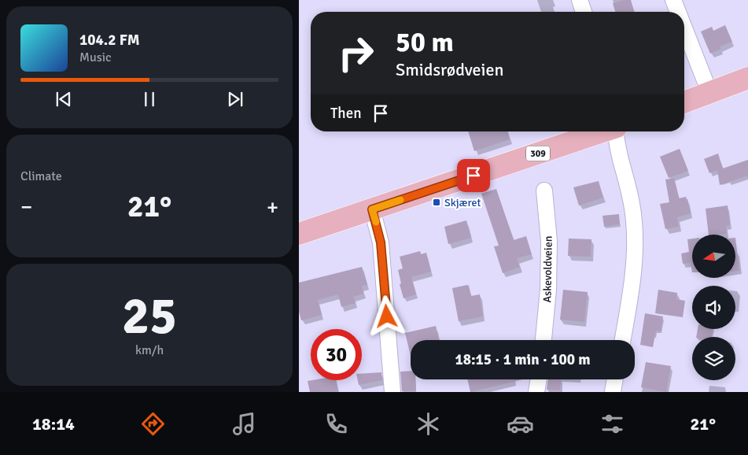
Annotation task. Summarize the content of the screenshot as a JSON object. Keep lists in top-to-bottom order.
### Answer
{
  "streets": {
    "main road": ["309"],
    "street": ["Askevoldveien"]
  },
  "places": {
    "transit": ["Skjæret"]
  },
  "north": "left",
  "page": {
    "turn": ["50 m", "Smidsrødveien"],
    "song": ["104.2 FM", "Music"],
    "then": "Then",
    "tile": [
      "Climate",
      ["25", "km/h"]
    ],
    "heat": ["−", "21°", "+"],
    "limit": "30",
    "trip": "18:15 · 1 min · 100 m",
    "tabs": ["18:14", "21°"]
  }
}
